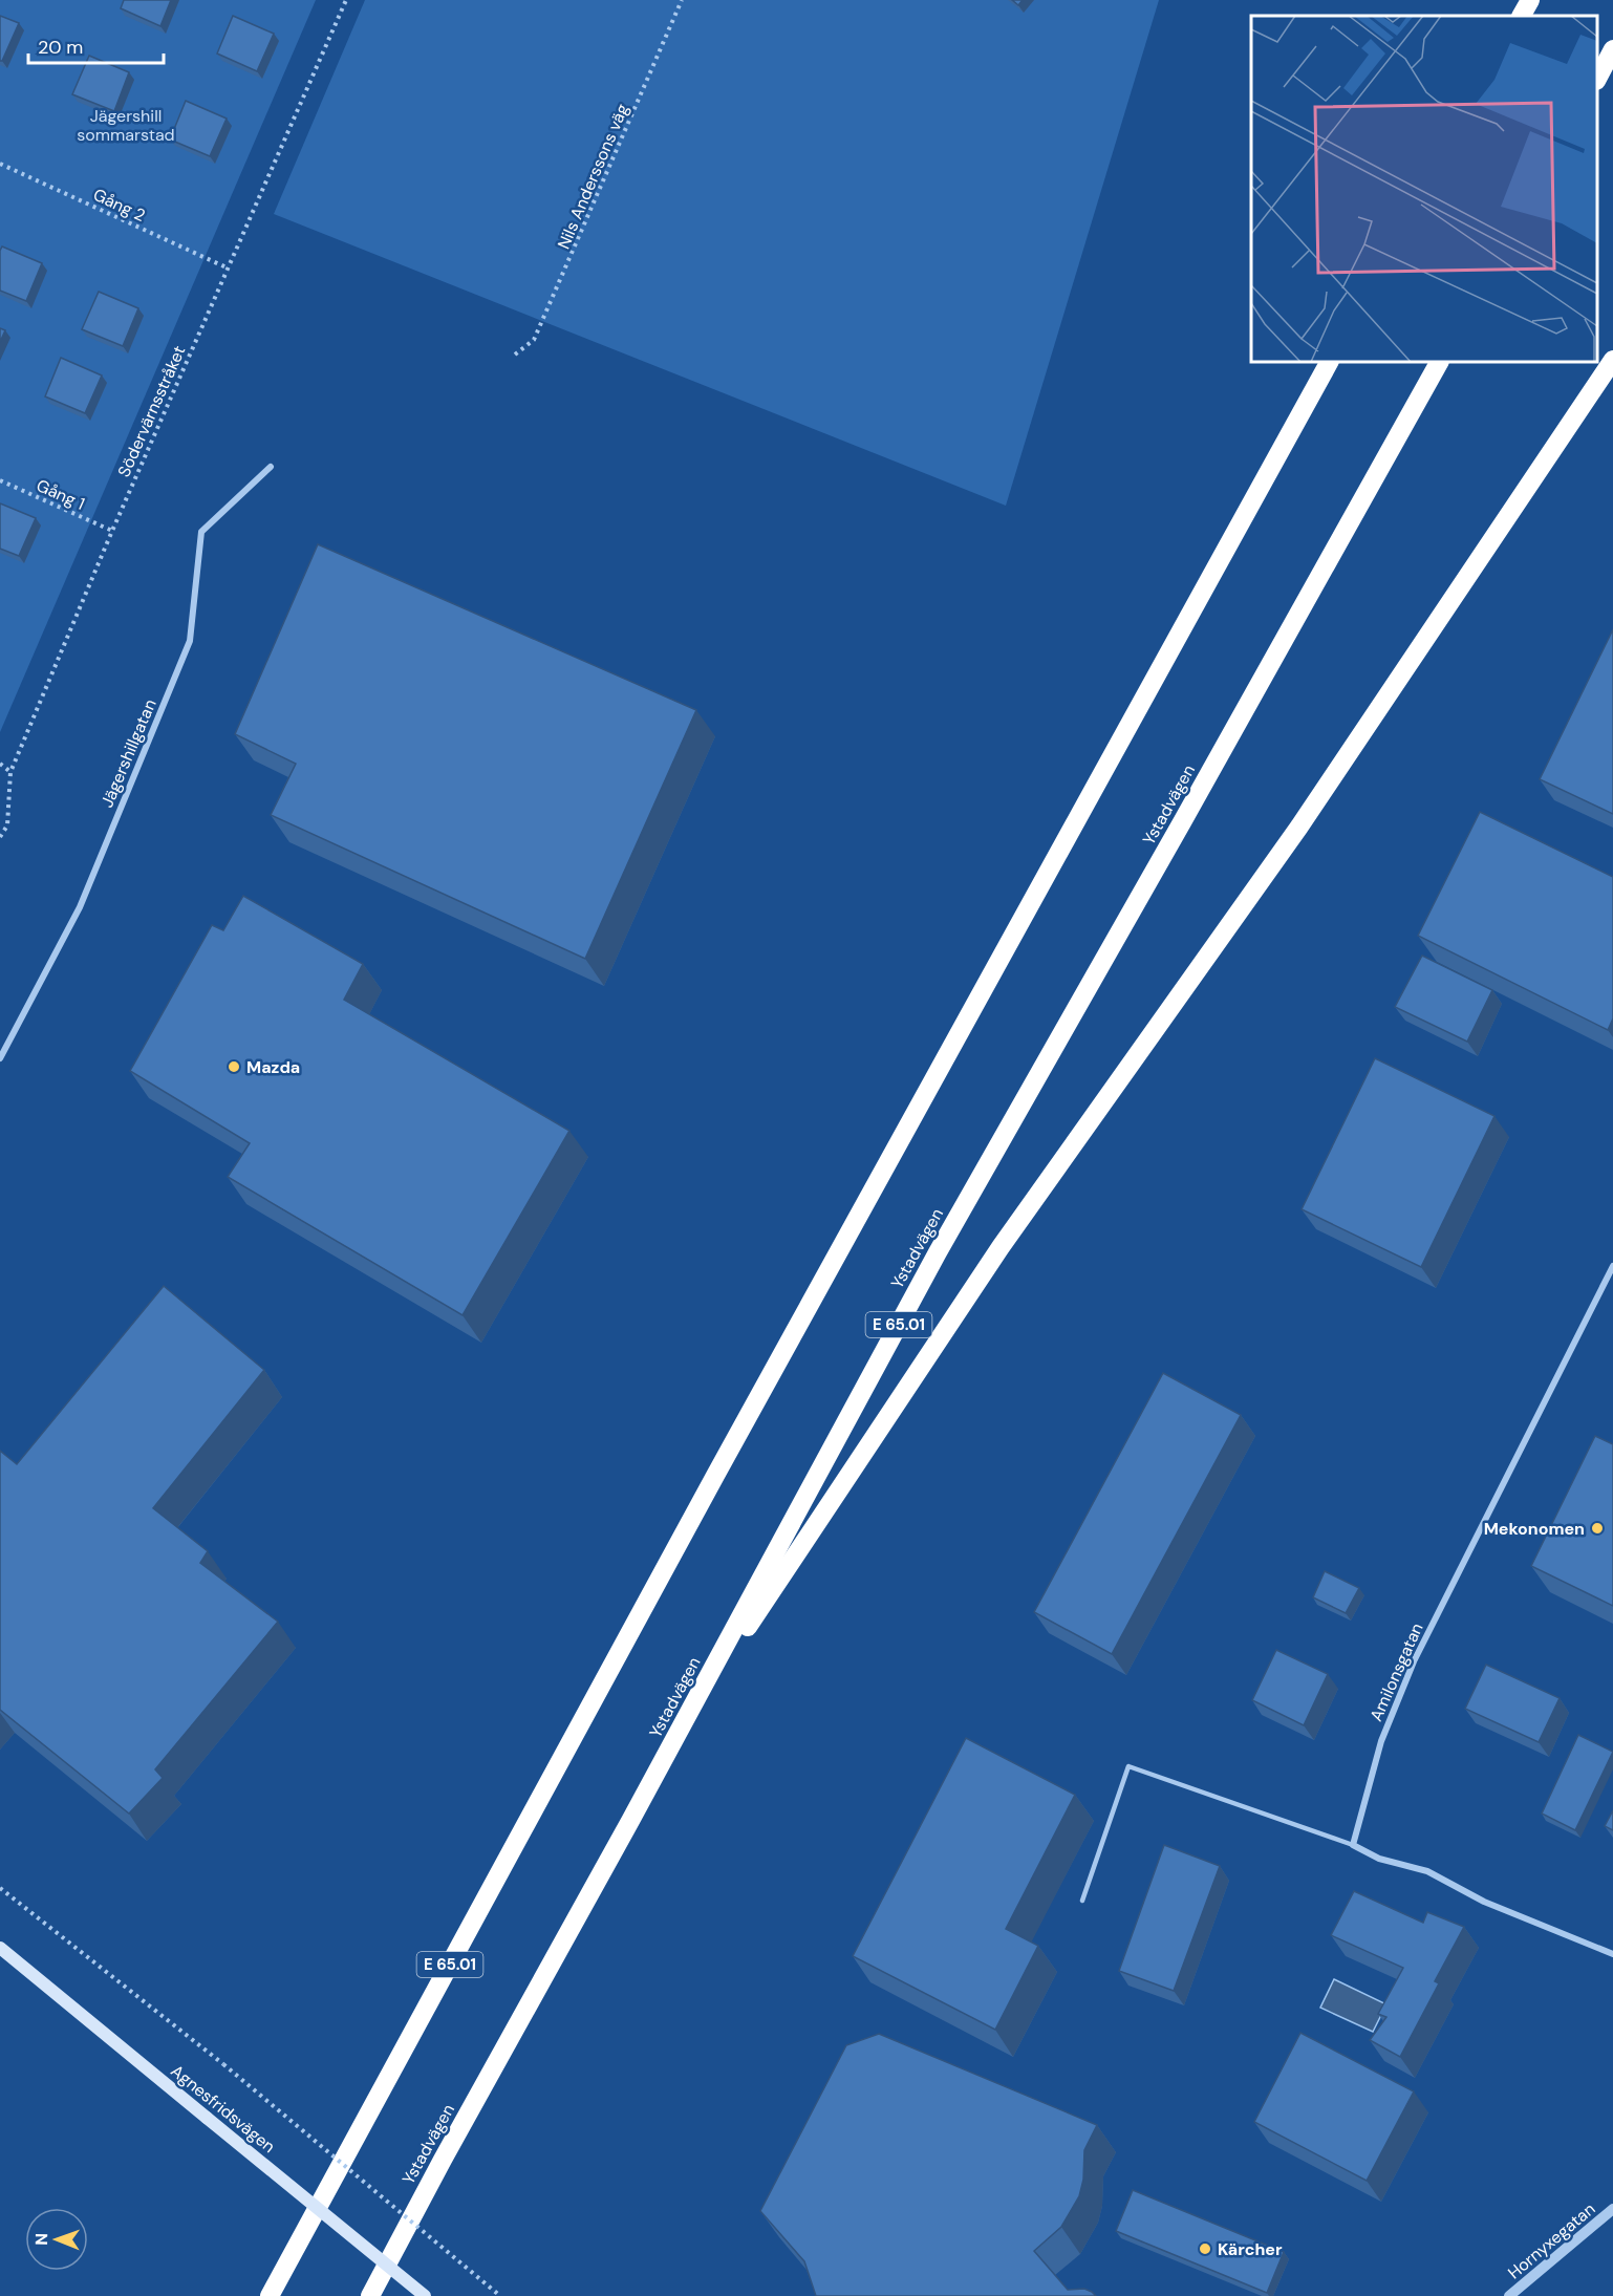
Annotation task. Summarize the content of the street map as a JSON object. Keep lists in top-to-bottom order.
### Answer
{
  "streets": {
    "highway": ["Ystadvägen", "E 65.01"],
    "main road": ["Agnesfridsvägen"],
    "street": ["Jägershillgatan", "Amilonsgatan", "Hornyxegatan"],
    "path": [
      "Nils Anderssons väg",
      "Gång 2",
      "Södervärnsstråket",
      "Gång 1"
    ]
  },
  "crossings": [
    ["Gång 2", "Södervärnsstråket"],
    ["Södervärnsstråket", "Gång 1"]
  ],
  "parks": ["Jägershill sommarstad"],
  "places": ["Mazda", "Mekonomen", "Kärcher"],
  "scale_bar": "20 m",
  "north": "left"
}
